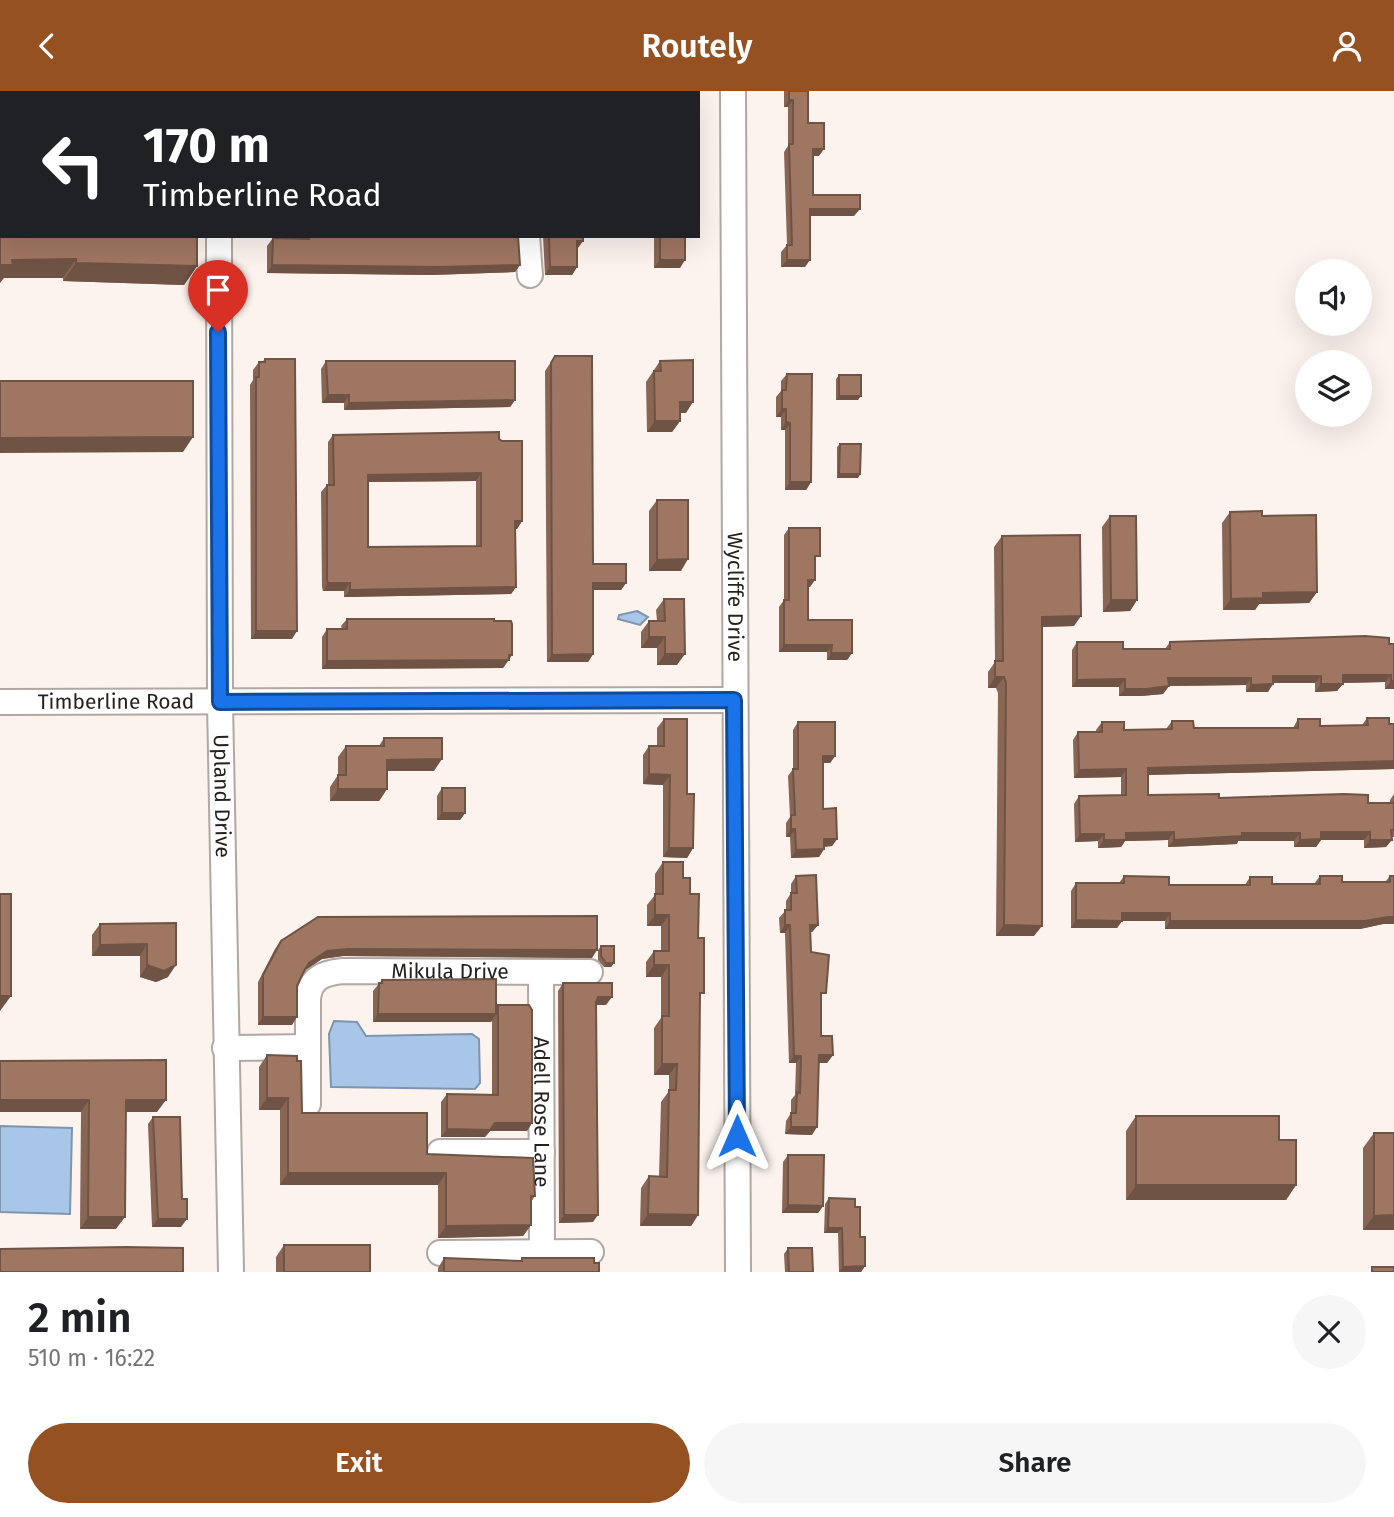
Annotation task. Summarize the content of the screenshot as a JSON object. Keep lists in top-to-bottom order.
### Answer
{
  "streets": {
    "street": [
      "Wycliffe Drive",
      "Timberline Road",
      "Upland Drive",
      "Mikula Drive",
      "Adell Rose Lane"
    ]
  },
  "crossings": [
    ["Wycliffe Drive", "Timberline Road"],
    ["Timberline Road", "Upland Drive"],
    ["Mikula Drive", "Adell Rose Lane"]
  ],
  "page": {
    "header": "Routely",
    "turn": ["170 m", "Timberline Road"],
    "heading": ["2 min", "510 m · 16:22"],
    "buttons": ["Exit", "Share"]
  }
}
